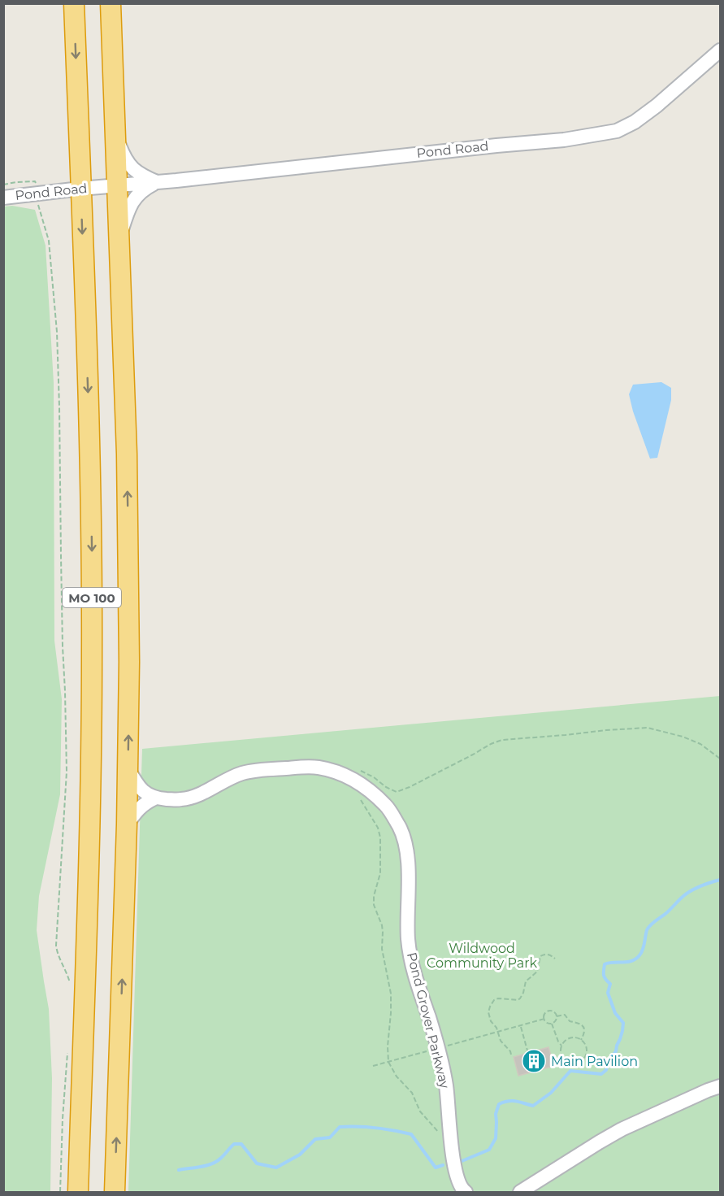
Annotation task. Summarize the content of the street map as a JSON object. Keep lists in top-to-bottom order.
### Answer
{
  "streets": {
    "highway": ["MO 100"],
    "street": ["Pond Road", "Pond Grover Parkway"]
  },
  "crossings": [
    ["Pond Road", "MO 100"]
  ],
  "parks": ["Wildwood Community Park"],
  "places": {
    "building": ["Main Pavilion"]
  }
}
